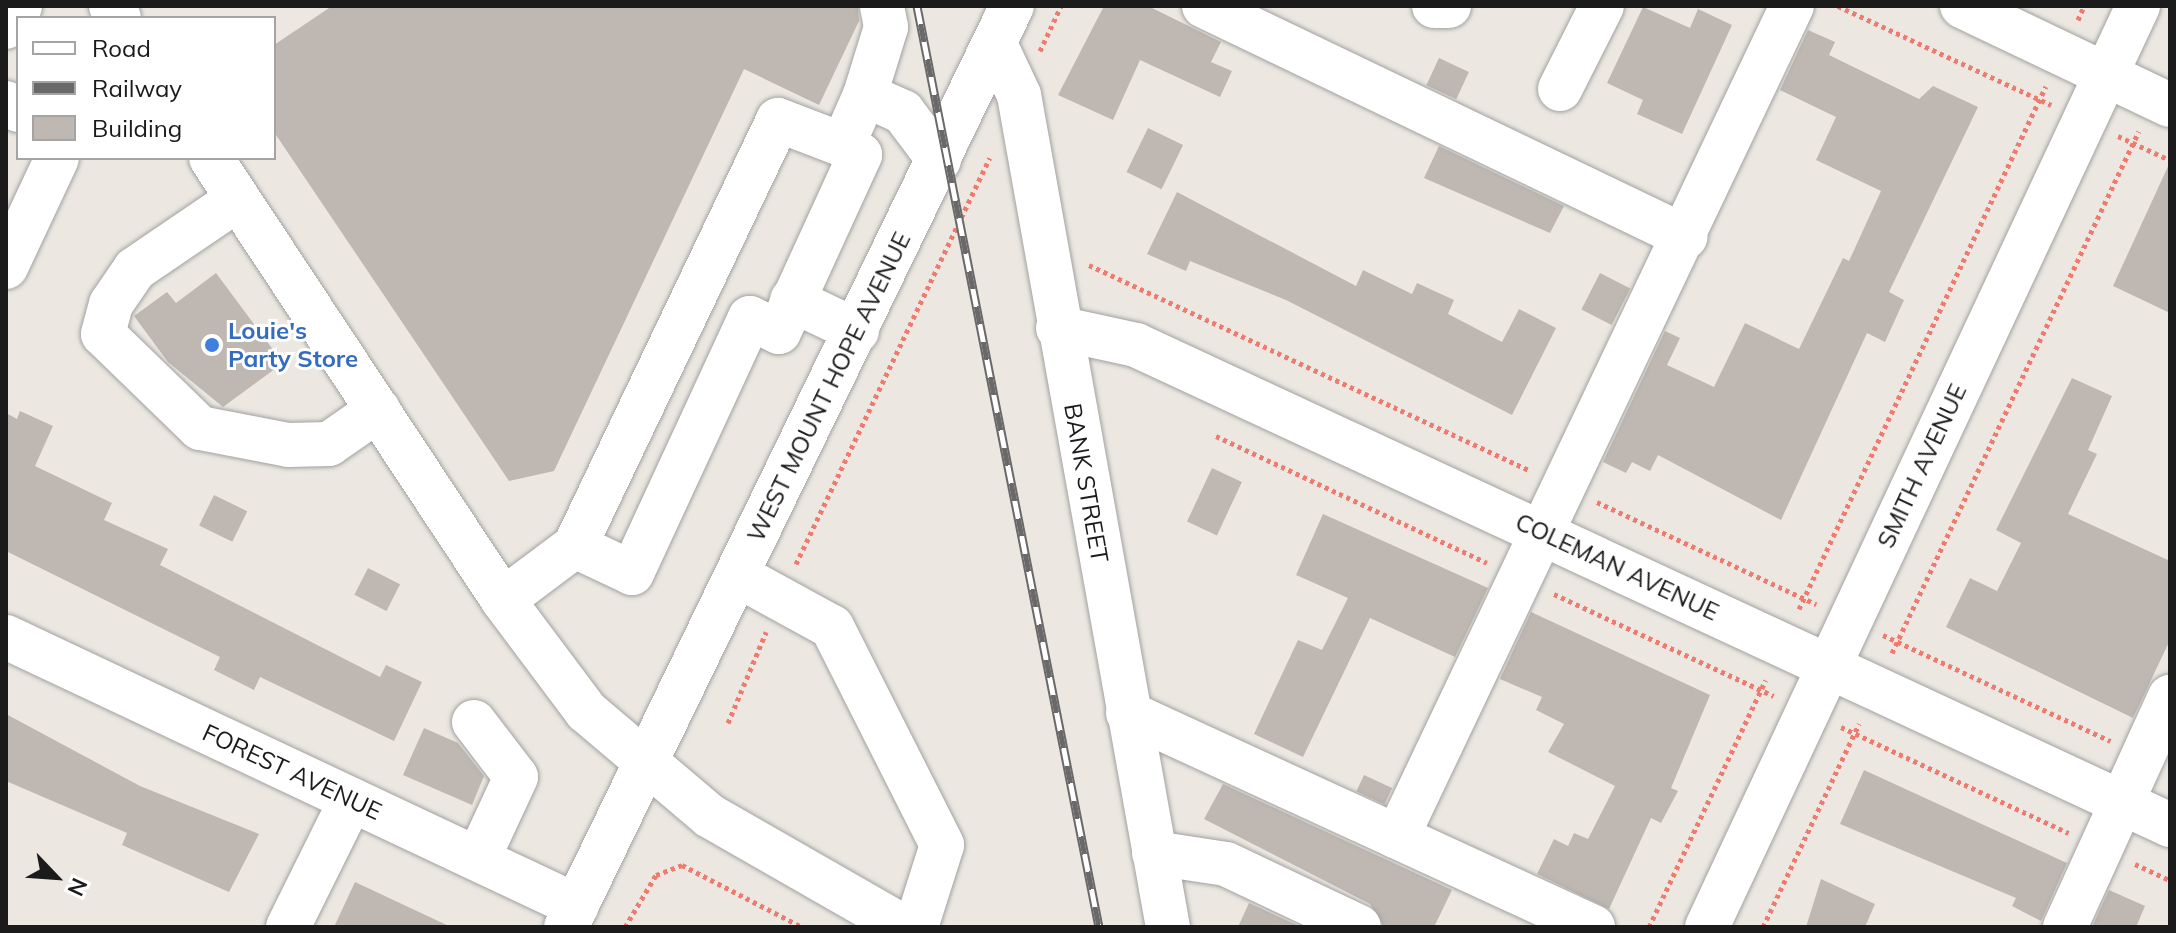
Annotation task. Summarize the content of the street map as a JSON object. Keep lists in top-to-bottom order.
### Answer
{
  "streets": {
    "street": [
      "WEST MOUNT HOPE AVENUE",
      "SMITH AVENUE",
      "BANK STREET",
      "COLEMAN AVENUE",
      "FOREST AVENUE"
    ]
  },
  "crossings": [
    ["WEST MOUNT HOPE AVENUE", "BANK STREET"],
    ["WEST MOUNT HOPE AVENUE", "FOREST AVENUE"],
    ["SMITH AVENUE", "COLEMAN AVENUE"],
    ["BANK STREET", "COLEMAN AVENUE"]
  ],
  "places": ["Louie's Party Store"],
  "legend": ["Road", "Railway", "Building"],
  "north": "bottom right"
}
